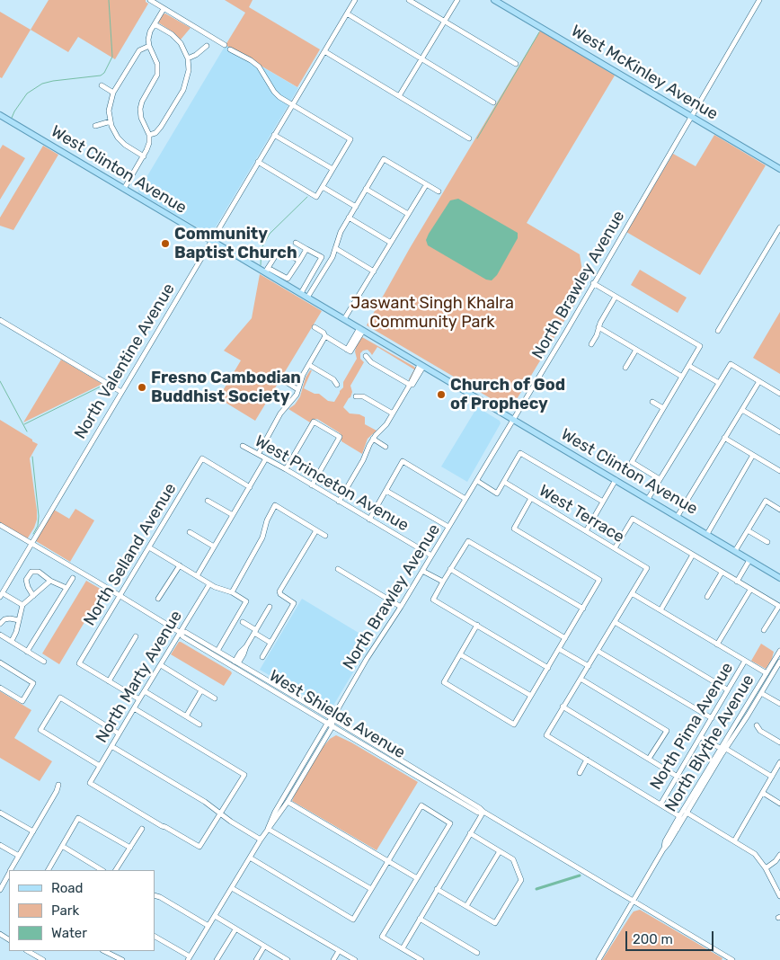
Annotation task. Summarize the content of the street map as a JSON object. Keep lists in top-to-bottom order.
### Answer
{
  "streets": {
    "main road": ["West McKinley Avenue", "West Clinton Avenue"],
    "street": [
      "North Brawley Avenue",
      "North Valentine Avenue",
      "West Princeton Avenue",
      "West Terrace",
      "North Selland Avenue",
      "North Marty Avenue",
      "West Shields Avenue",
      "North Pima Avenue",
      "North Blythe Avenue"
    ]
  },
  "crossings": [
    ["West McKinley Avenue", "North Brawley Avenue"],
    ["West Clinton Avenue", "North Brawley Avenue"],
    ["West Clinton Avenue", "North Valentine Avenue"],
    ["North Brawley Avenue", "West Princeton Avenue"],
    ["North Brawley Avenue", "West Shields Avenue"],
    ["North Valentine Avenue", "West Shields Avenue"],
    ["North Selland Avenue", "West Shields Avenue"],
    ["North Marty Avenue", "West Shields Avenue"],
    ["West Shields Avenue", "North Blythe Avenue"]
  ],
  "parks": ["Jaswant Singh Khalra Community Park"],
  "places": ["Community Baptist Church", "Fresno Cambodian Buddhist Society", "Church of God of Prophecy"],
  "legend": ["Road", "Park", "Water"],
  "scale_bar": "200 m"
}
